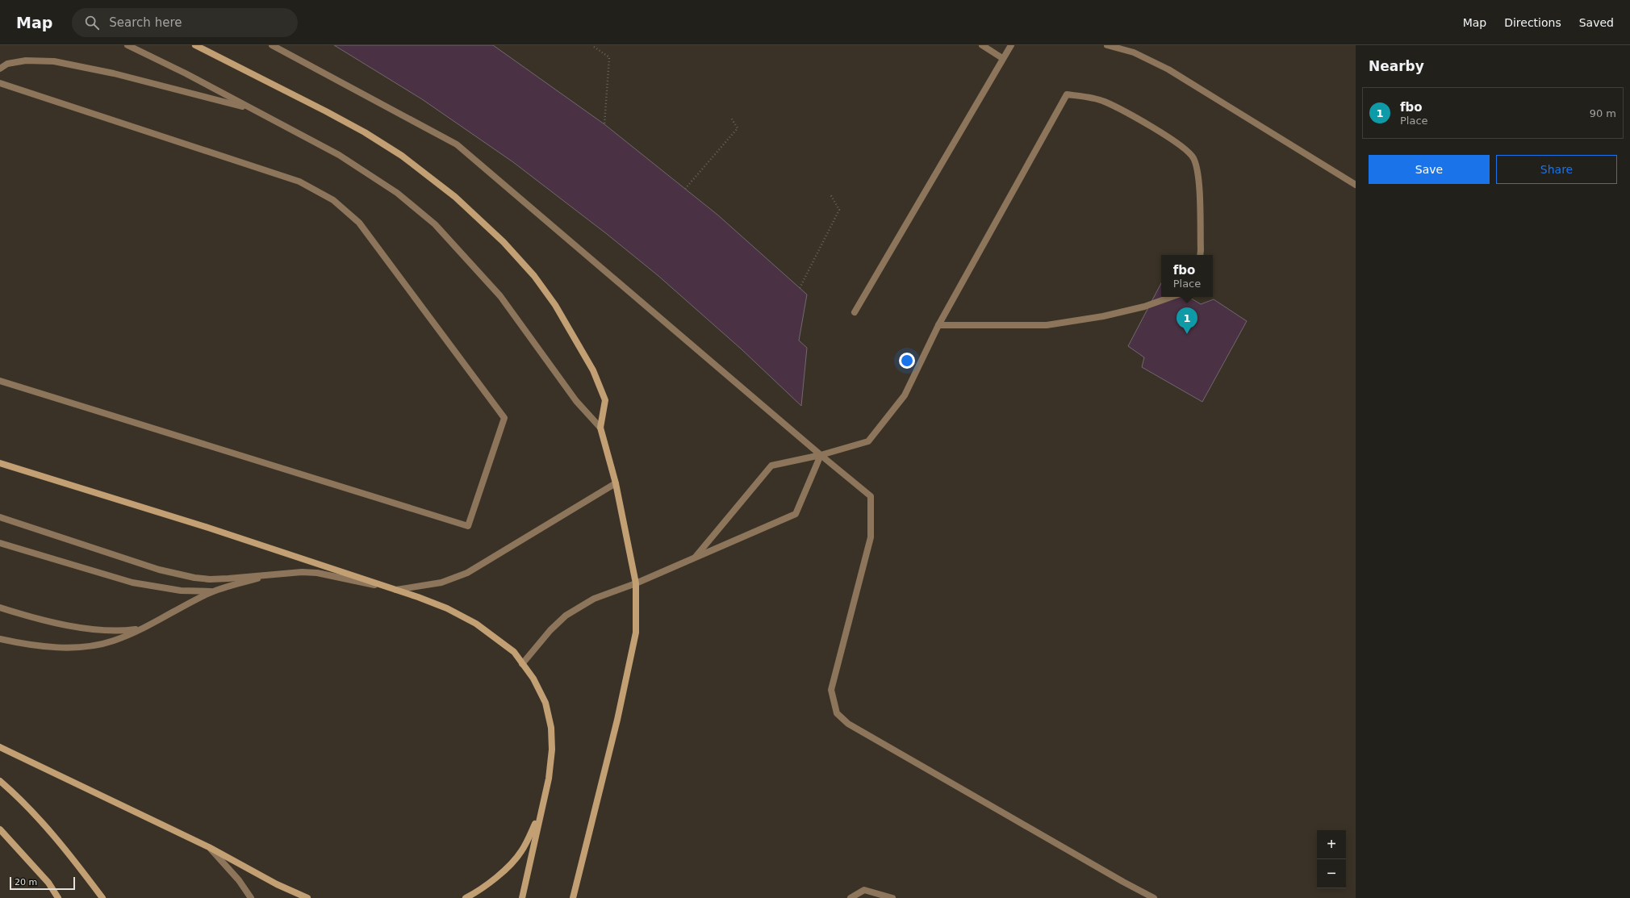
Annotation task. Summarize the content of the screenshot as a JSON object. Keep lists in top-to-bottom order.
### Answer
{
  "scale_bar": "20 m",
  "page": {
    "header": "Map",
    "search": "Search here",
    "nav": ["Map", "Directions", "Saved"],
    "heading": "Nearby",
    "list": [
      {
        "mark": "1",
        "name": "fbo",
        "note": "Place",
        "value": "90 m"
      }
    ],
    "buttons": ["Save", "Share"],
    "popup": ["fbo", "Place"],
    "pins": "1",
    "map_buttons": ["+", "−"],
    "scale": "20 m"
  }
}
